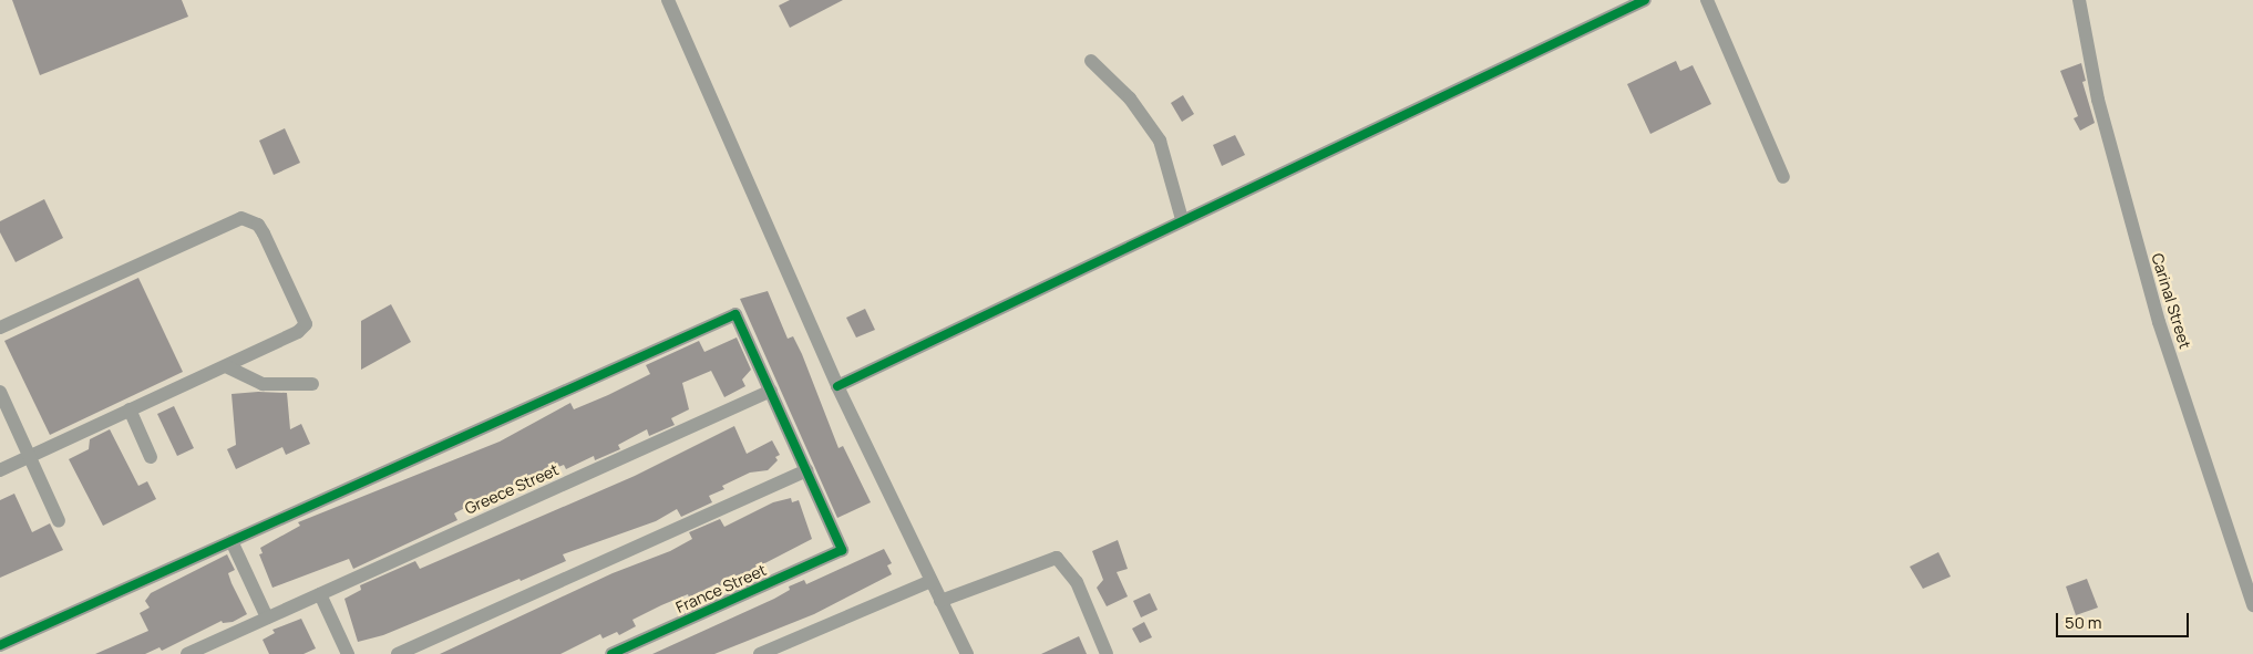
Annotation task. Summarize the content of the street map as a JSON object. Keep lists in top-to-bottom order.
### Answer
{
  "streets": {
    "street": ["Carinal Street", "Greece Street", "France Street"]
  },
  "scale_bar": "50 m"
}
